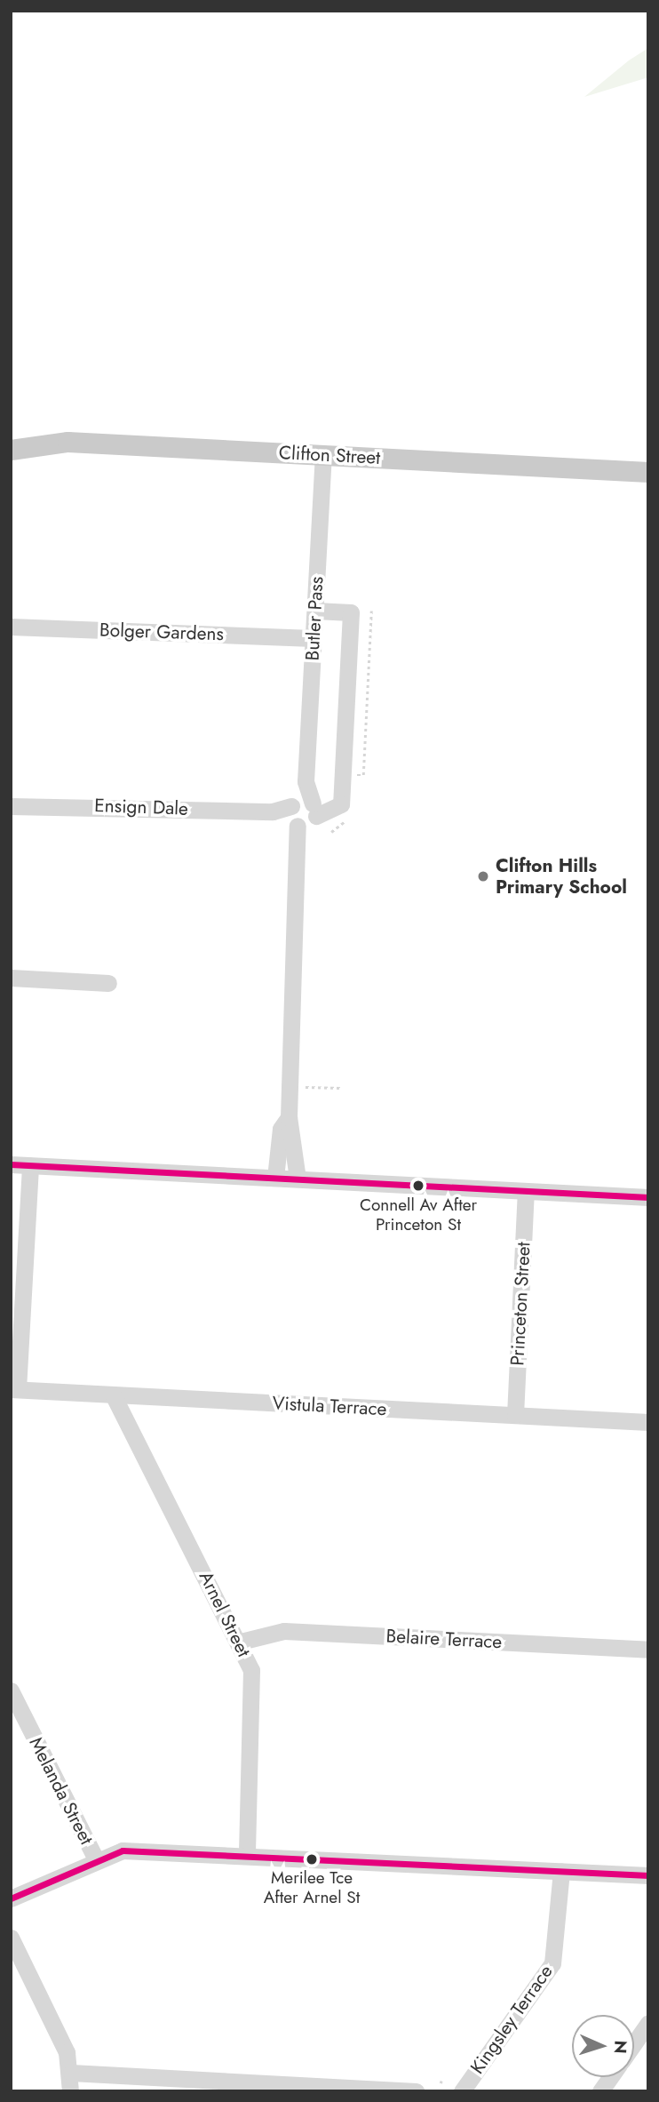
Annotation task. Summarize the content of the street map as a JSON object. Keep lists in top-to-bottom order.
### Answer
{
  "streets": {
    "main road": ["Clifton Street"],
    "street": [
      "Butler Pass",
      "Bolger Gardens",
      "Ensign Dale",
      "Princeton Street",
      "Vistula Terrace",
      "Arnel Street",
      "Belaire Terrace",
      "Melanda Street",
      "Kingsley Terrace"
    ]
  },
  "crossings": [
    ["Clifton Street", "Butler Pass"],
    ["Butler Pass", "Bolger Gardens"],
    ["Butler Pass", "Ensign Dale"],
    ["Princeton Street", "Vistula Terrace"],
    ["Vistula Terrace", "Arnel Street"],
    ["Arnel Street", "Belaire Terrace"]
  ],
  "places": ["Clifton Hills Primary School", "Connell Av After Princeton St", "Merilee Tce After Arnel St"],
  "north": "right"
}
